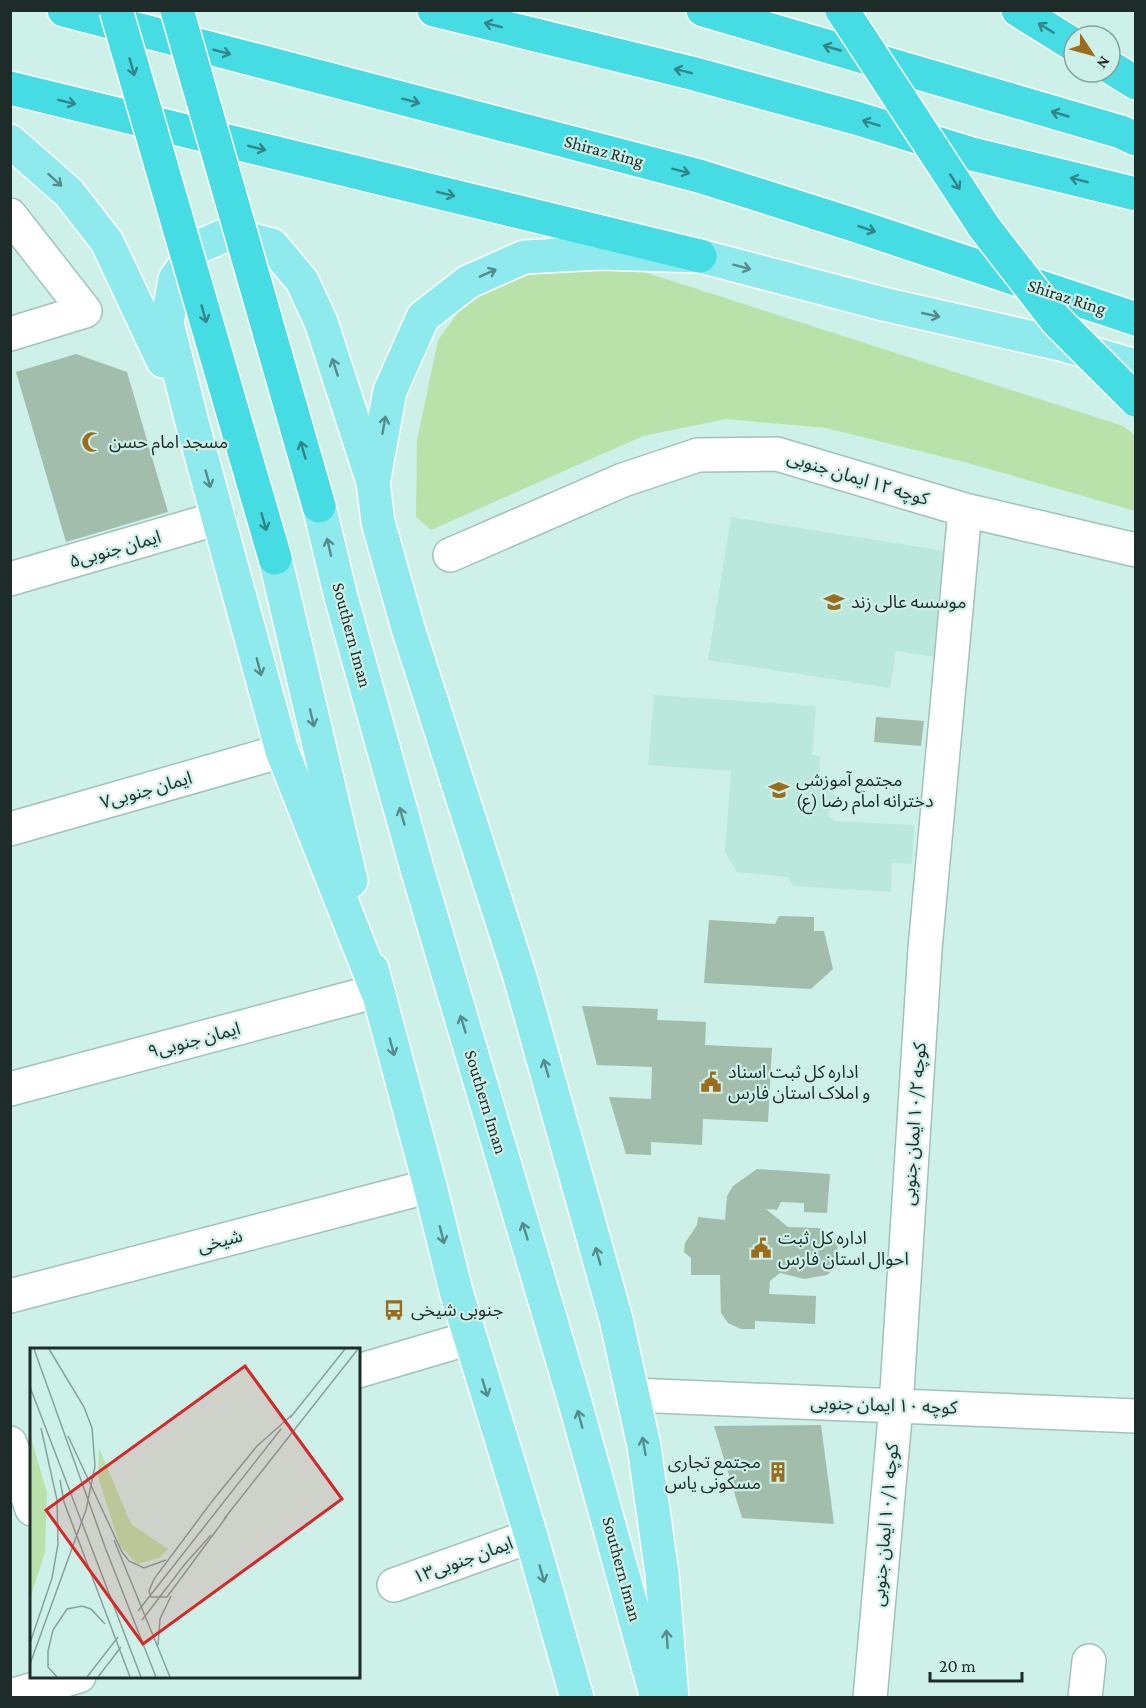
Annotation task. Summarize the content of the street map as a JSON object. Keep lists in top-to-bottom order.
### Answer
{
  "streets": {
    "highway": ["Shiraz Ring"],
    "main road": ["Southern Iman"],
    "street": [
      "کوچه ۱۲ ایمان جنوبی",
      "ایمان جنوبی۵",
      "ایمان جنوبی۷",
      "ایمان جنوبی۹",
      "کوچه ۱۰/۲ ایمان جنوبی",
      "شیخی",
      "کوچه ۱۰ ایمان جنوبی",
      "کوچه ۱۰/۱ ایمان جنوبی",
      "ایمان جنوبی۱۳"
    ]
  },
  "crossings": [
    ["کوچه ۱۲ ایمان جنوبی", "کوچه ۱۰/۲ ایمان جنوبی"],
    ["کوچه ۱۰/۲ ایمان جنوبی", "کوچه ۱۰ ایمان جنوبی"],
    ["کوچه ۱۰/۲ ایمان جنوبی", "کوچه ۱۰/۱ ایمان جنوبی"],
    ["کوچه ۱۰ ایمان جنوبی", "کوچه ۱۰/۱ ایمان جنوبی"]
  ],
  "places": {
    "mosque": ["مسجد امام حسن"],
    "school or university": ["موسسه عالی زند", "مجتمع آموزشی دخترانه امام رضا (ع)"],
    "public building": ["اداره کل ثبت اسناد و املاک استان فارس", "اداره کل ثبت احوال استان فارس"],
    "bus stop": ["جنوبی شیخی"],
    "building": ["مجتمع تجاری مسکونی یاس"]
  },
  "scale_bar": "20 m",
  "north": "bottom right"
}
